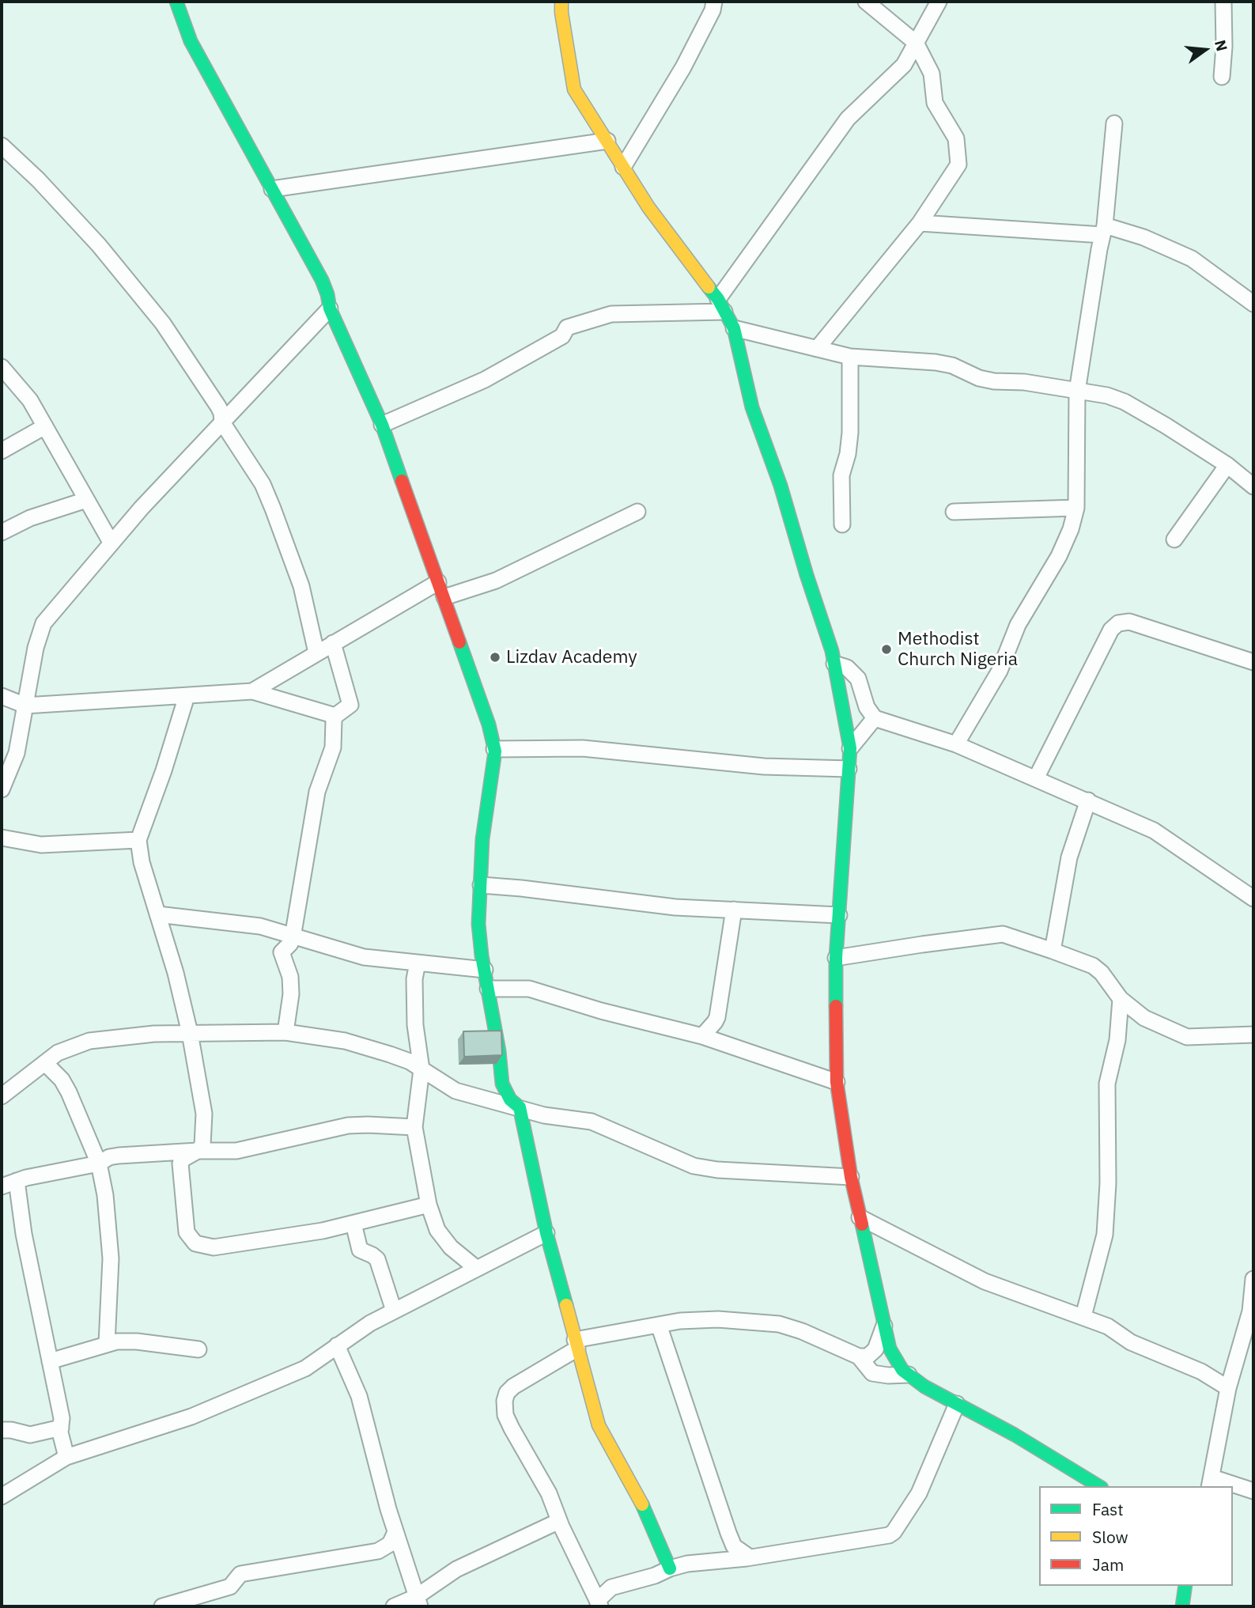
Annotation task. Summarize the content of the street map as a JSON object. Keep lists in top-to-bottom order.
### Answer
{
  "places": ["Methodist Church Nigeria", "Lizdav Academy"],
  "legend": ["Fast", "Slow", "Jam"],
  "north": "right"
}
